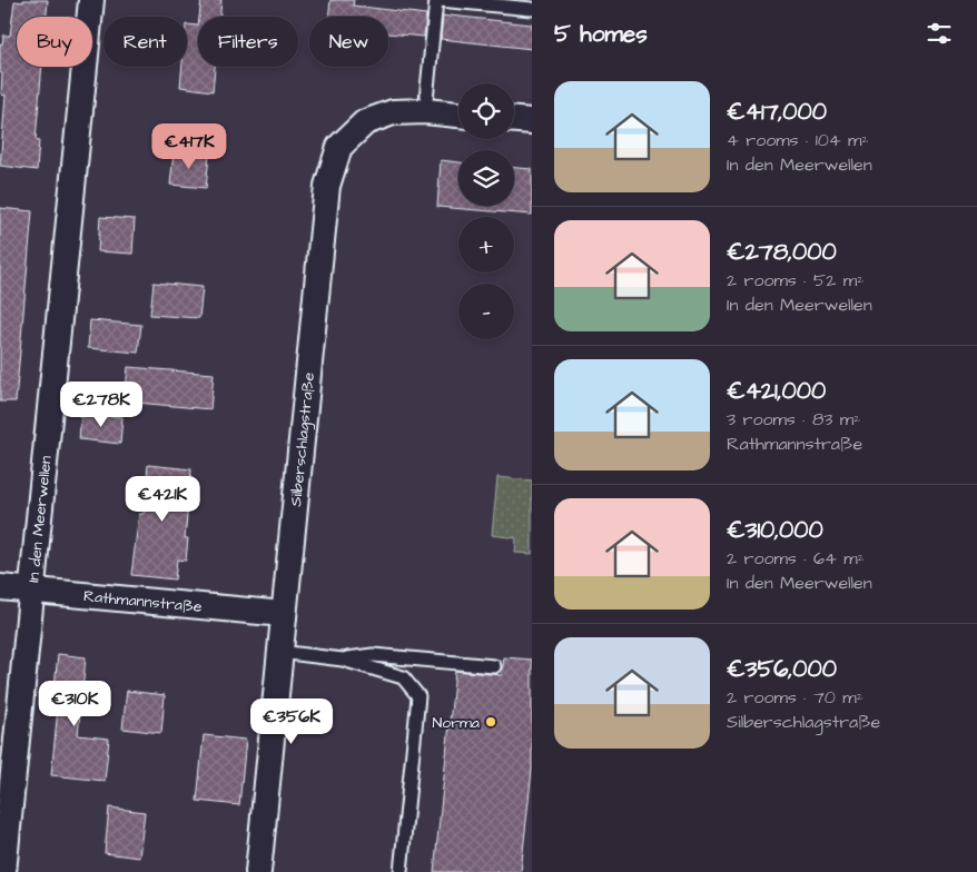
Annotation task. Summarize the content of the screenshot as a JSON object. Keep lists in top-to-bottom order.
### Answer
{
  "streets": {
    "street": ["Silberschlagstraße", "In den Meerwellen", "Rathmannstraße"]
  },
  "crossings": [
    ["Silberschlagstraße", "Rathmannstraße"],
    ["In den Meerwellen", "Rathmannstraße"]
  ],
  "places": ["Norma"],
  "page": {
    "heading": "5 homes",
    "chip": [
      "Buy",
      "Rent",
      "Filters",
      "New"
    ],
    "list": [
      {
        "name": "€417,000",
        "note": "4 rooms · 104 m² · In den Meerwellen"
      },
      {
        "name": "€278,000",
        "note": "2 rooms · 52 m² · In den Meerwellen"
      },
      {
        "name": "€421,000",
        "note": "3 rooms · 83 m² · Rathmannstraße"
      },
      {
        "name": "€310,000",
        "note": "2 rooms · 64 m² · In den Meerwellen"
      },
      {
        "name": "€356,000",
        "note": "2 rooms · 70 m² · Silberschlagstraße"
      }
    ],
    "map_buttons": ["+", "−"],
    "price": [
      "€417K",
      "€278K",
      "€421K",
      "€310K",
      "€356K"
    ]
  }
}
